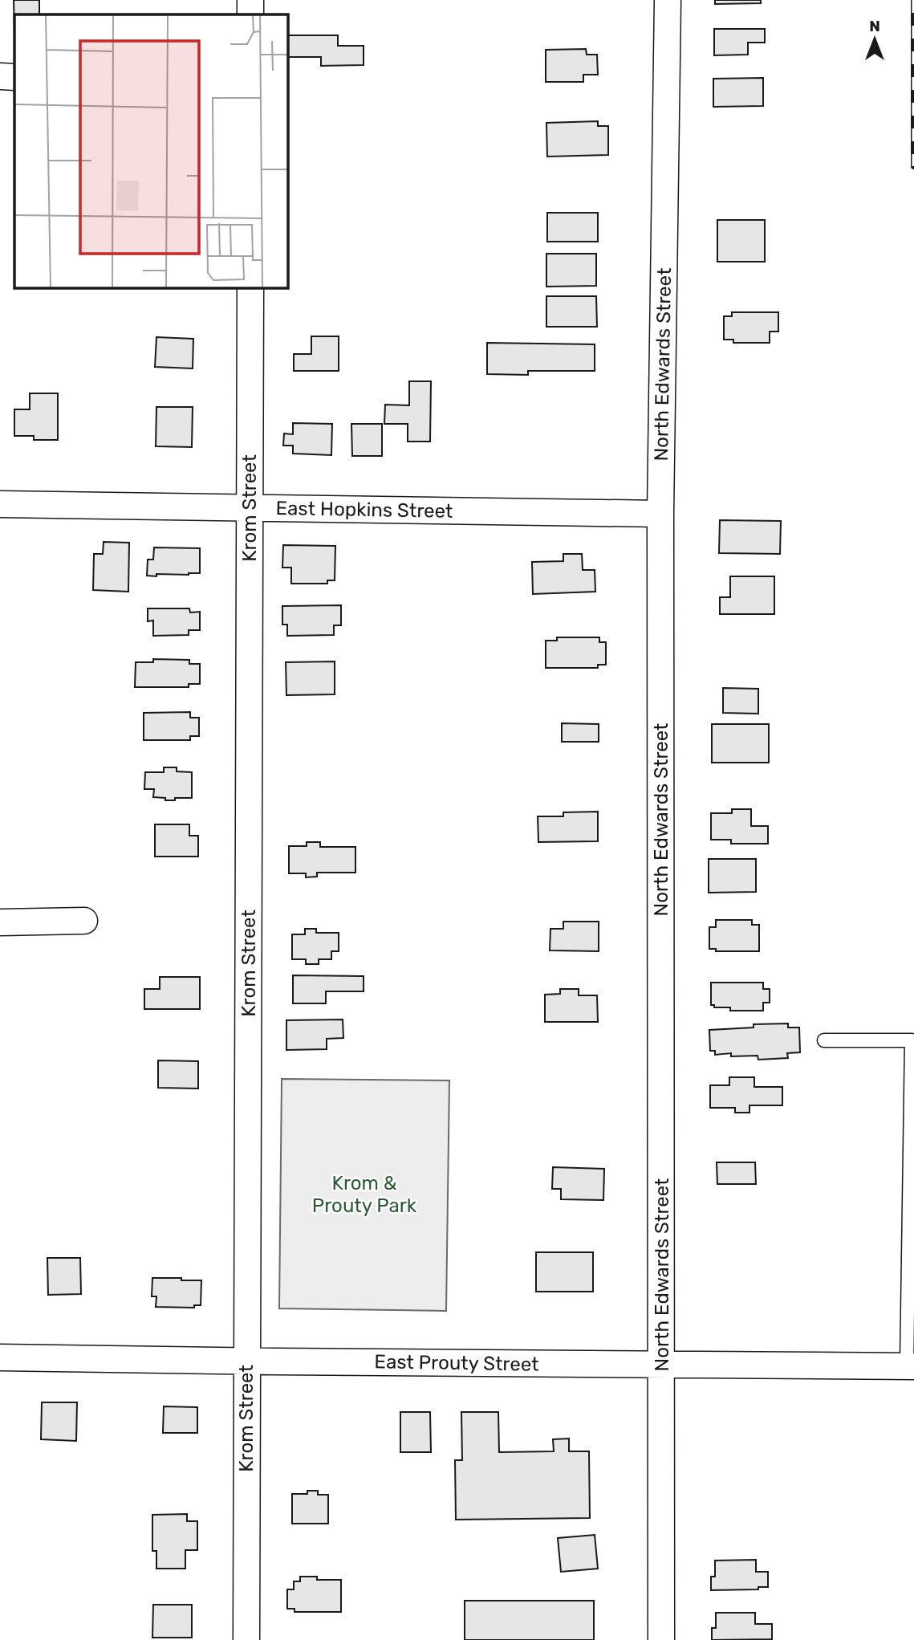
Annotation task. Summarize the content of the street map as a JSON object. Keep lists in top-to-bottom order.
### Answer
{
  "streets": {
    "street": [
      "North Edwards Street",
      "Krom Street",
      "East Hopkins Street",
      "East Prouty Street"
    ]
  },
  "crossings": [
    ["North Edwards Street", "East Hopkins Street"],
    ["North Edwards Street", "East Prouty Street"],
    ["Krom Street", "East Hopkins Street"],
    ["Krom Street", "East Prouty Street"]
  ],
  "parks": ["Krom & Prouty Park"],
  "north": "top"
}
